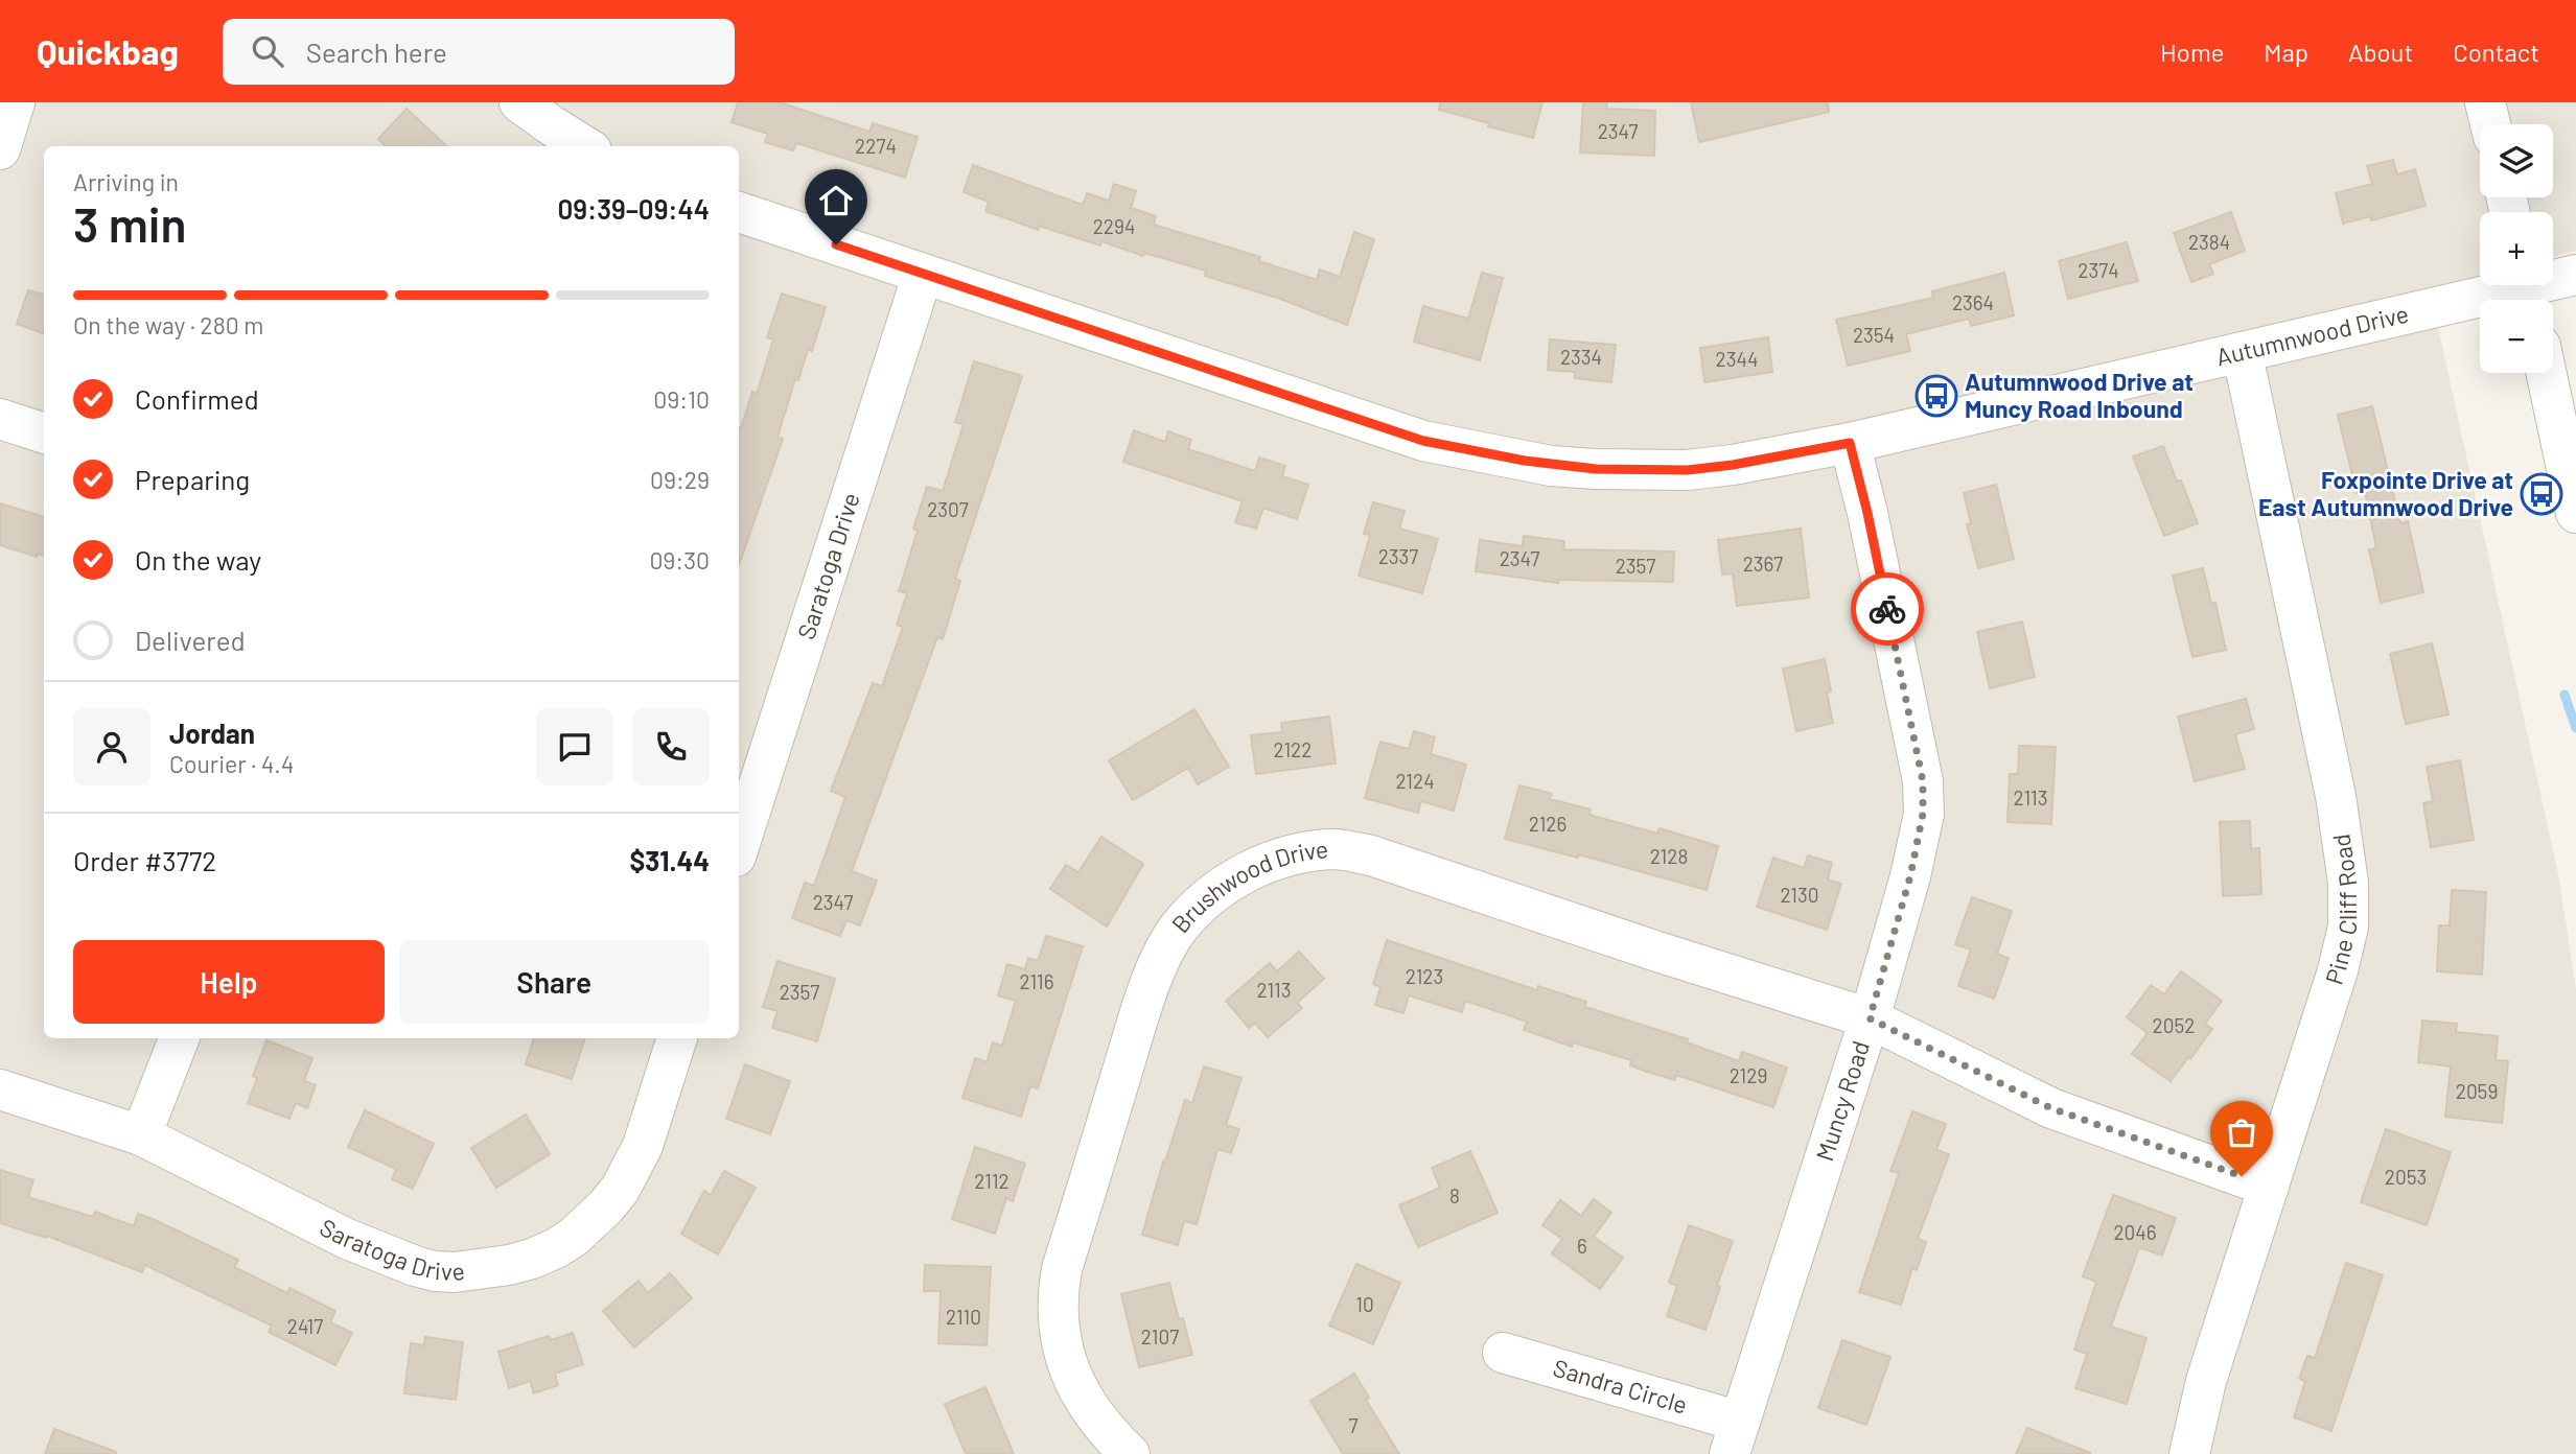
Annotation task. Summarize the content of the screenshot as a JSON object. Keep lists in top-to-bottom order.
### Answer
{
  "streets": {
    "street": [
      "Autumnwood Drive",
      "Saratoga Drive",
      "Brushwood Drive",
      "Pine Cliff Road",
      "Muncy Road",
      "Sandra Circle"
    ]
  },
  "crossings": [
    ["Autumnwood Drive", "Saratoga Drive"],
    ["Autumnwood Drive", "Pine Cliff Road"],
    ["Autumnwood Drive", "Muncy Road"],
    ["Brushwood Drive", "Pine Cliff Road"],
    ["Brushwood Drive", "Muncy Road"],
    ["Muncy Road", "Sandra Circle"]
  ],
  "places": {
    "bus stop": ["Autumnwood Drive at Muncy Road Inbound", "Foxpointe Drive at East Autumnwood Drive"]
  },
  "house_numbers": [
    "2347",
    "2274",
    "2294",
    "2384",
    "2374",
    "2364",
    "2354",
    "2334",
    "2344",
    "2307",
    "2337",
    "2347",
    "2367",
    "2357",
    "2122",
    "2124",
    "2113",
    "2126",
    "2128",
    "2130",
    "2347",
    "2123",
    "2116",
    "2113",
    "2357",
    "2052",
    "2129",
    "2059",
    "2053",
    "2112",
    "8",
    "2046",
    "6",
    "10",
    "2110",
    "2417",
    "2107",
    "7"
  ],
  "page": {
    "header": "Quickbag",
    "search": "Search here",
    "nav": [
      "Home",
      "Map",
      "About",
      "Contact"
    ],
    "map_buttons": ["+", "−"],
    "heading": ["3 min", "Arriving in", "09:39–09:44"],
    "panel": [
      "Jordan",
      "Courier · 4.4",
      "Order #3772",
      "$31.44"
    ],
    "bar": "On the way · 280 m",
    "list": [
      ["Confirmed", "09:10"],
      ["Preparing", "09:29"],
      ["On the way", "09:30"],
      "Delivered"
    ],
    "buttons": ["Help", "Share"]
  }
}
